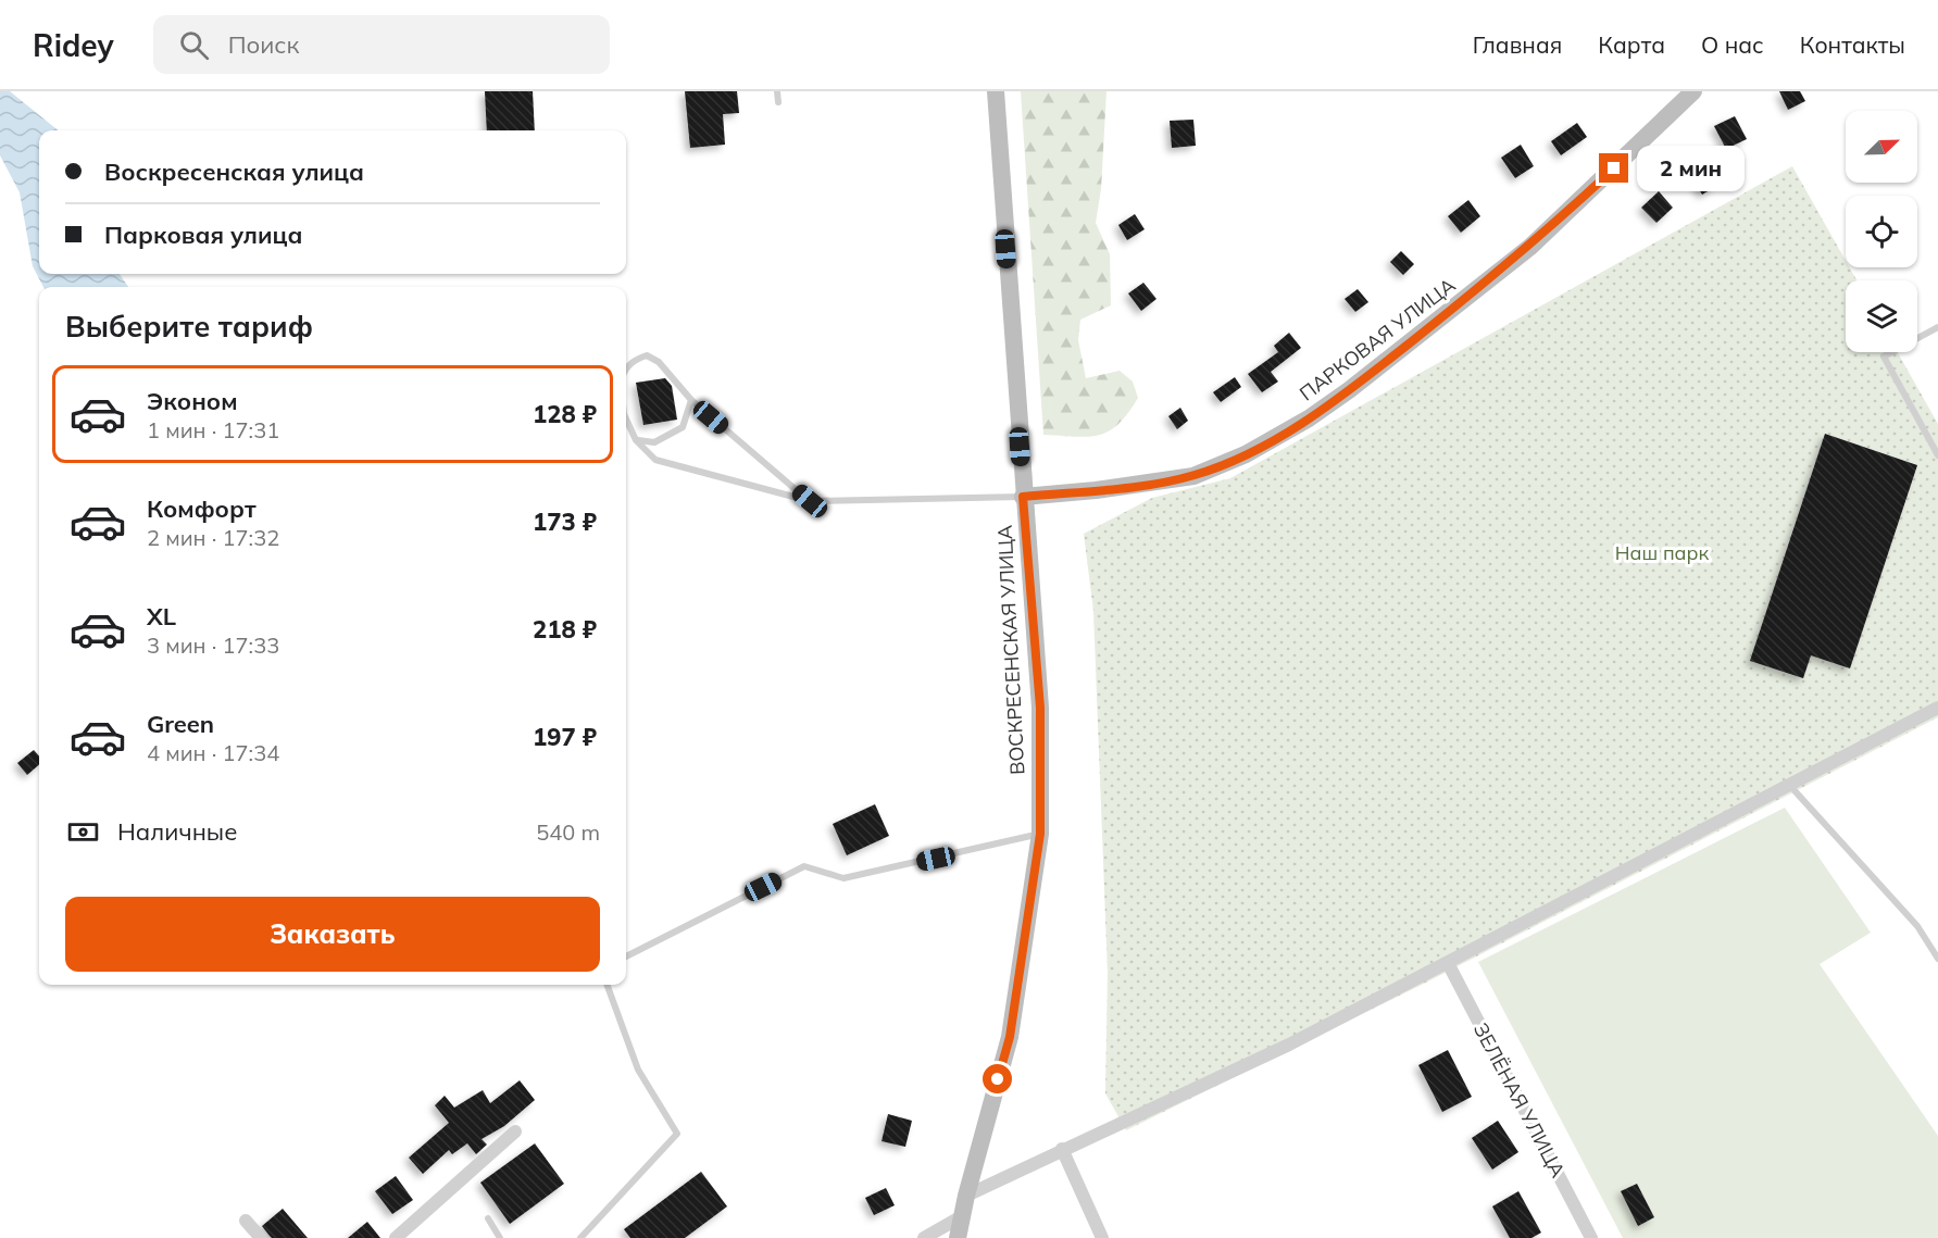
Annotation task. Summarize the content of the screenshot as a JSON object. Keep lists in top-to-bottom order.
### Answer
{
  "streets": {
    "street": ["ПАРКОВАЯ УЛИЦА", "ВОСКРЕСЕНСКАЯ УЛИЦА", "ЗЕЛЁНАЯ УЛИЦА"]
  },
  "crossings": [
    ["ПАРКОВАЯ УЛИЦА", "ВОСКРЕСЕНСКАЯ УЛИЦА"]
  ],
  "parks": ["Наш парк"],
  "north": "top right",
  "page": {
    "header": "Ridey",
    "search": "Поиск",
    "nav": [
      "Главная",
      "Карта",
      "О нас",
      "Контакты"
    ],
    "banner": ["Воскресенская улица", "Парковая улица"],
    "bubble": "2 мин",
    "heading": "Выберите тариф",
    "list": [
      {
        "name": "Эконом",
        "note": "1 мин · 17:31",
        "value": "128 ₽"
      },
      {
        "name": "Комфорт",
        "note": "2 мин · 17:32",
        "value": "173 ₽"
      },
      {
        "name": "XL",
        "note": "3 мин · 17:33",
        "value": "218 ₽"
      },
      {
        "name": "Green",
        "note": "4 мин · 17:34",
        "value": "197 ₽"
      }
    ],
    "pay": ["Наличные", "540 m"],
    "buttons": "Заказать"
  }
}
